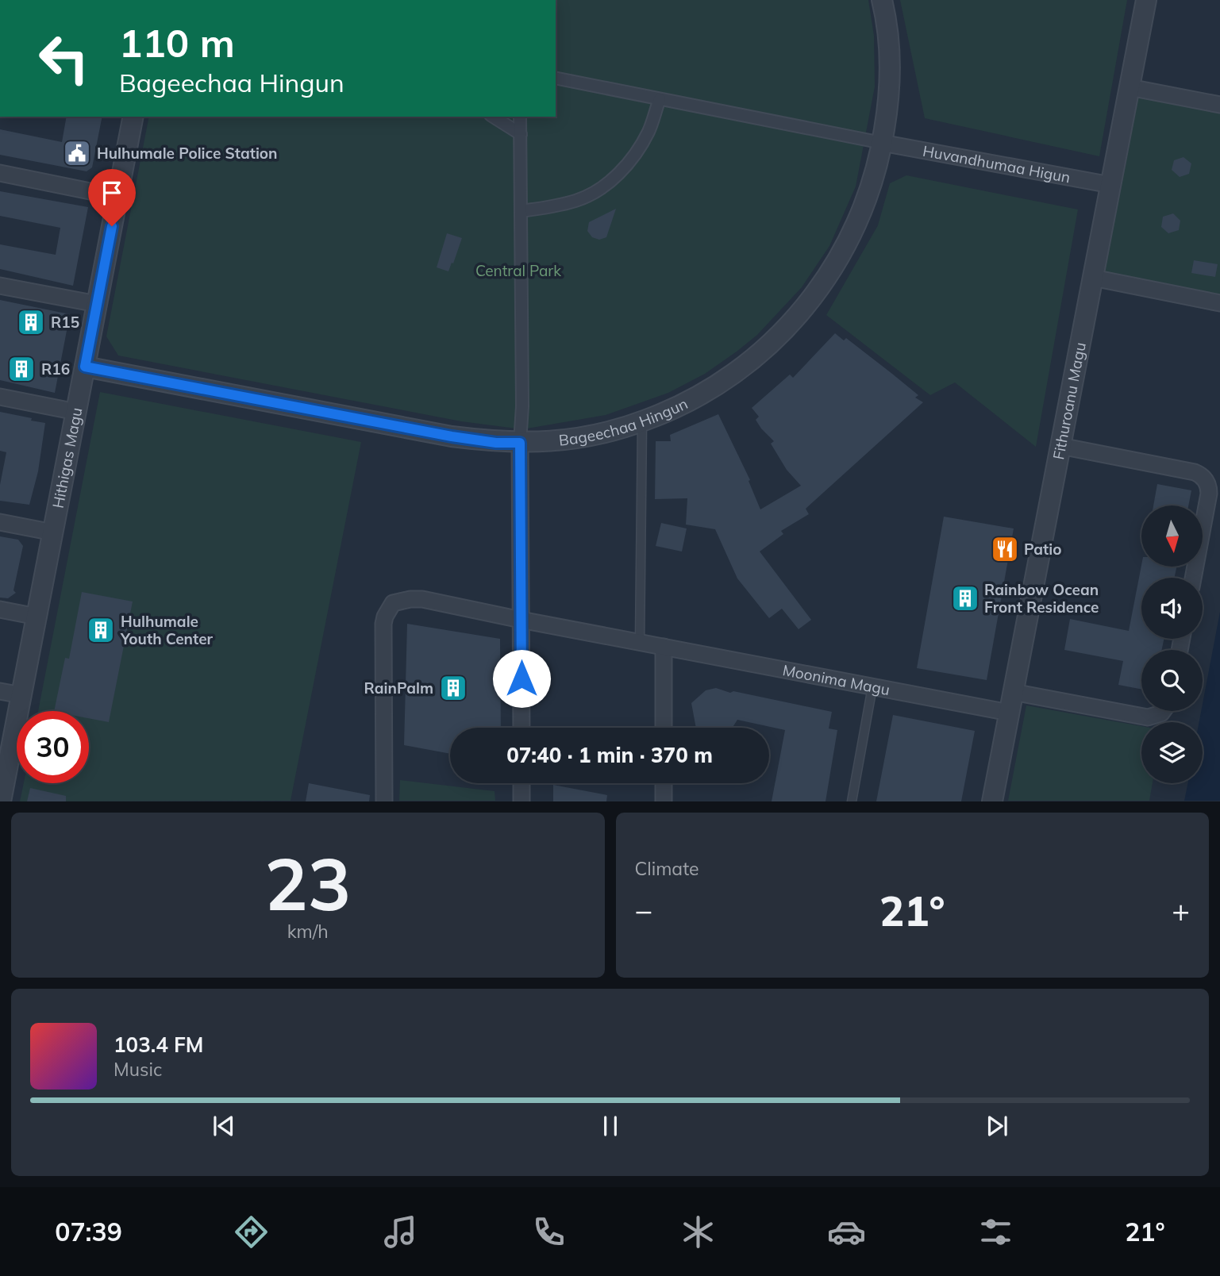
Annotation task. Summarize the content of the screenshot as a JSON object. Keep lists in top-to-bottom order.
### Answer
{
  "streets": {
    "street": [
      "Huvandhumaa Higun",
      "Fithuroanu Magu",
      "Bageechaa Hingun",
      "Hithigas Magu",
      "Moonima Magu"
    ]
  },
  "crossings": [
    ["Huvandhumaa Higun", "Fithuroanu Magu"],
    ["Huvandhumaa Higun", "Bageechaa Hingun"],
    ["Fithuroanu Magu", "Moonima Magu"],
    ["Bageechaa Hingun", "Hithigas Magu"]
  ],
  "parks": ["Central Park"],
  "places": {
    "public building": ["Hulhumale Police Station"],
    "building": [
      "R15",
      "R16",
      "Rainbow Ocean Front Residence",
      "Hulhumale Youth Center",
      "RainPalm"
    ],
    "restaurant": ["Patio"]
  },
  "north": "bottom",
  "page": {
    "turn": ["110 m", "Bageechaa Hingun"],
    "limit": "30",
    "trip": "07:40 · 1 min · 370 m",
    "tile": [
      ["23", "km/h"],
      "Climate"
    ],
    "heat": ["−", "21°", "+"],
    "song": ["103.4 FM", "Music"],
    "tabs": ["07:39", "21°"]
  }
}
